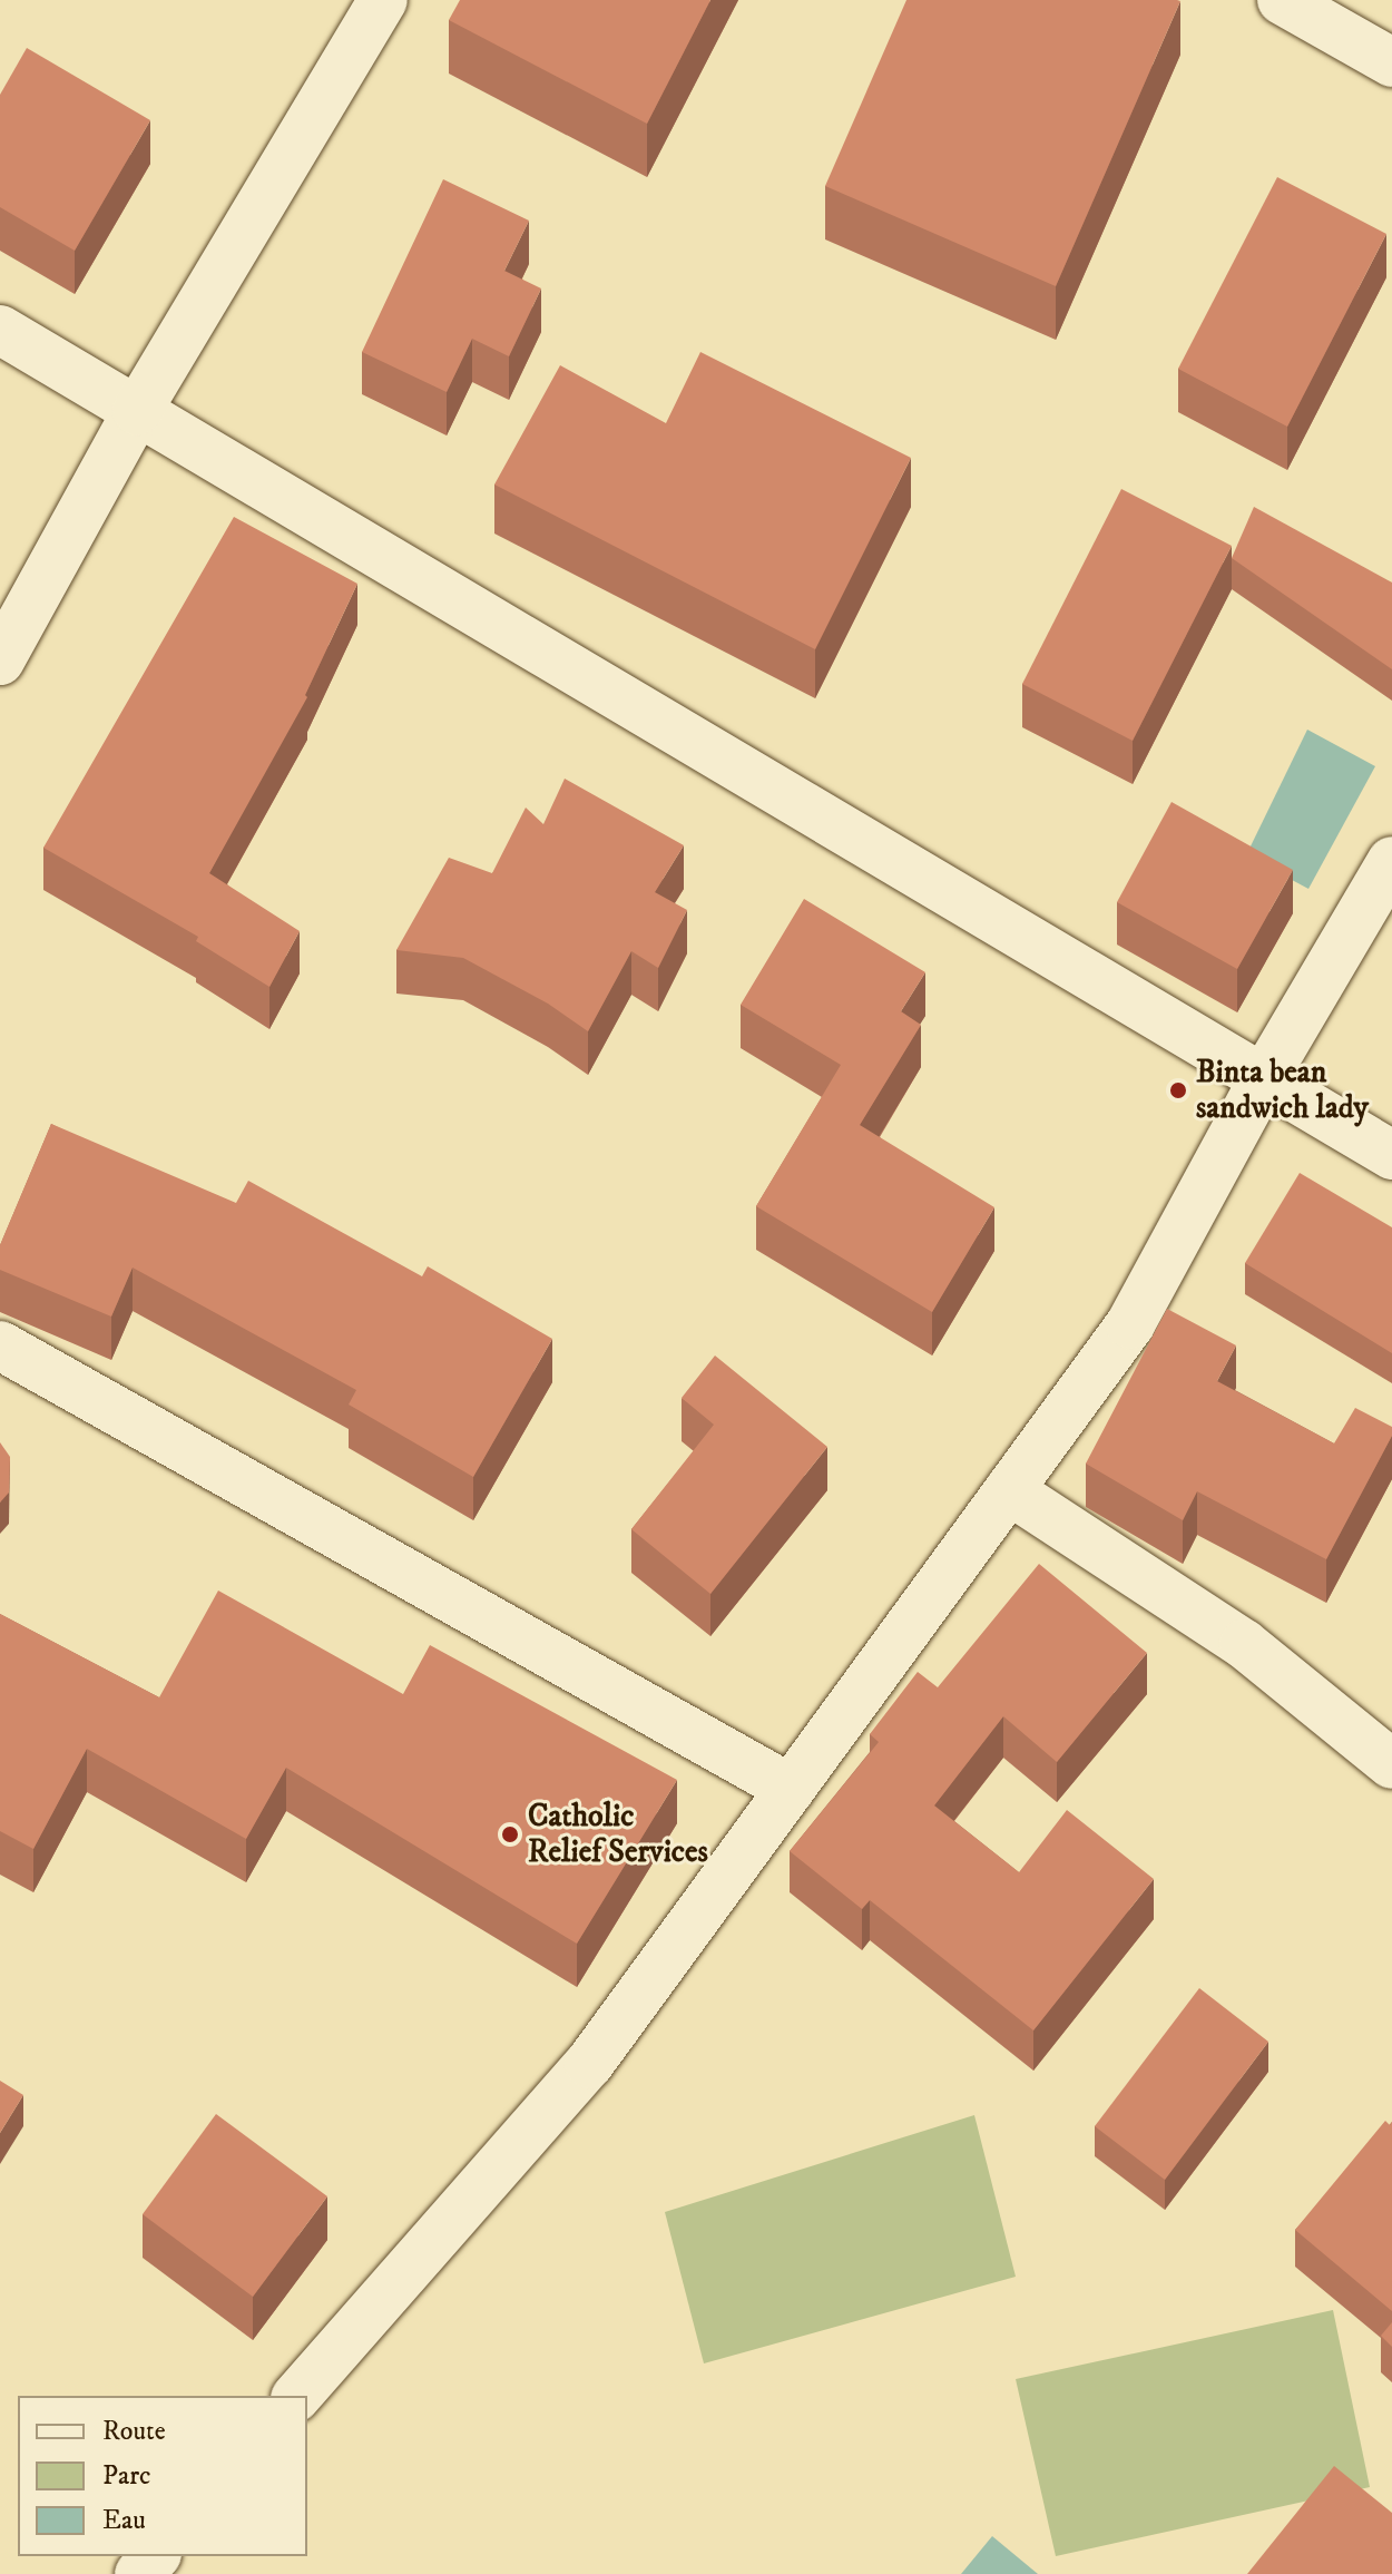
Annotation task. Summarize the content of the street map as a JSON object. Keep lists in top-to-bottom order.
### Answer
{
  "places": ["Binta bean sandwich lady", "Catholic Relief Services"],
  "legend": ["Route", "Parc", "Eau"]
}
